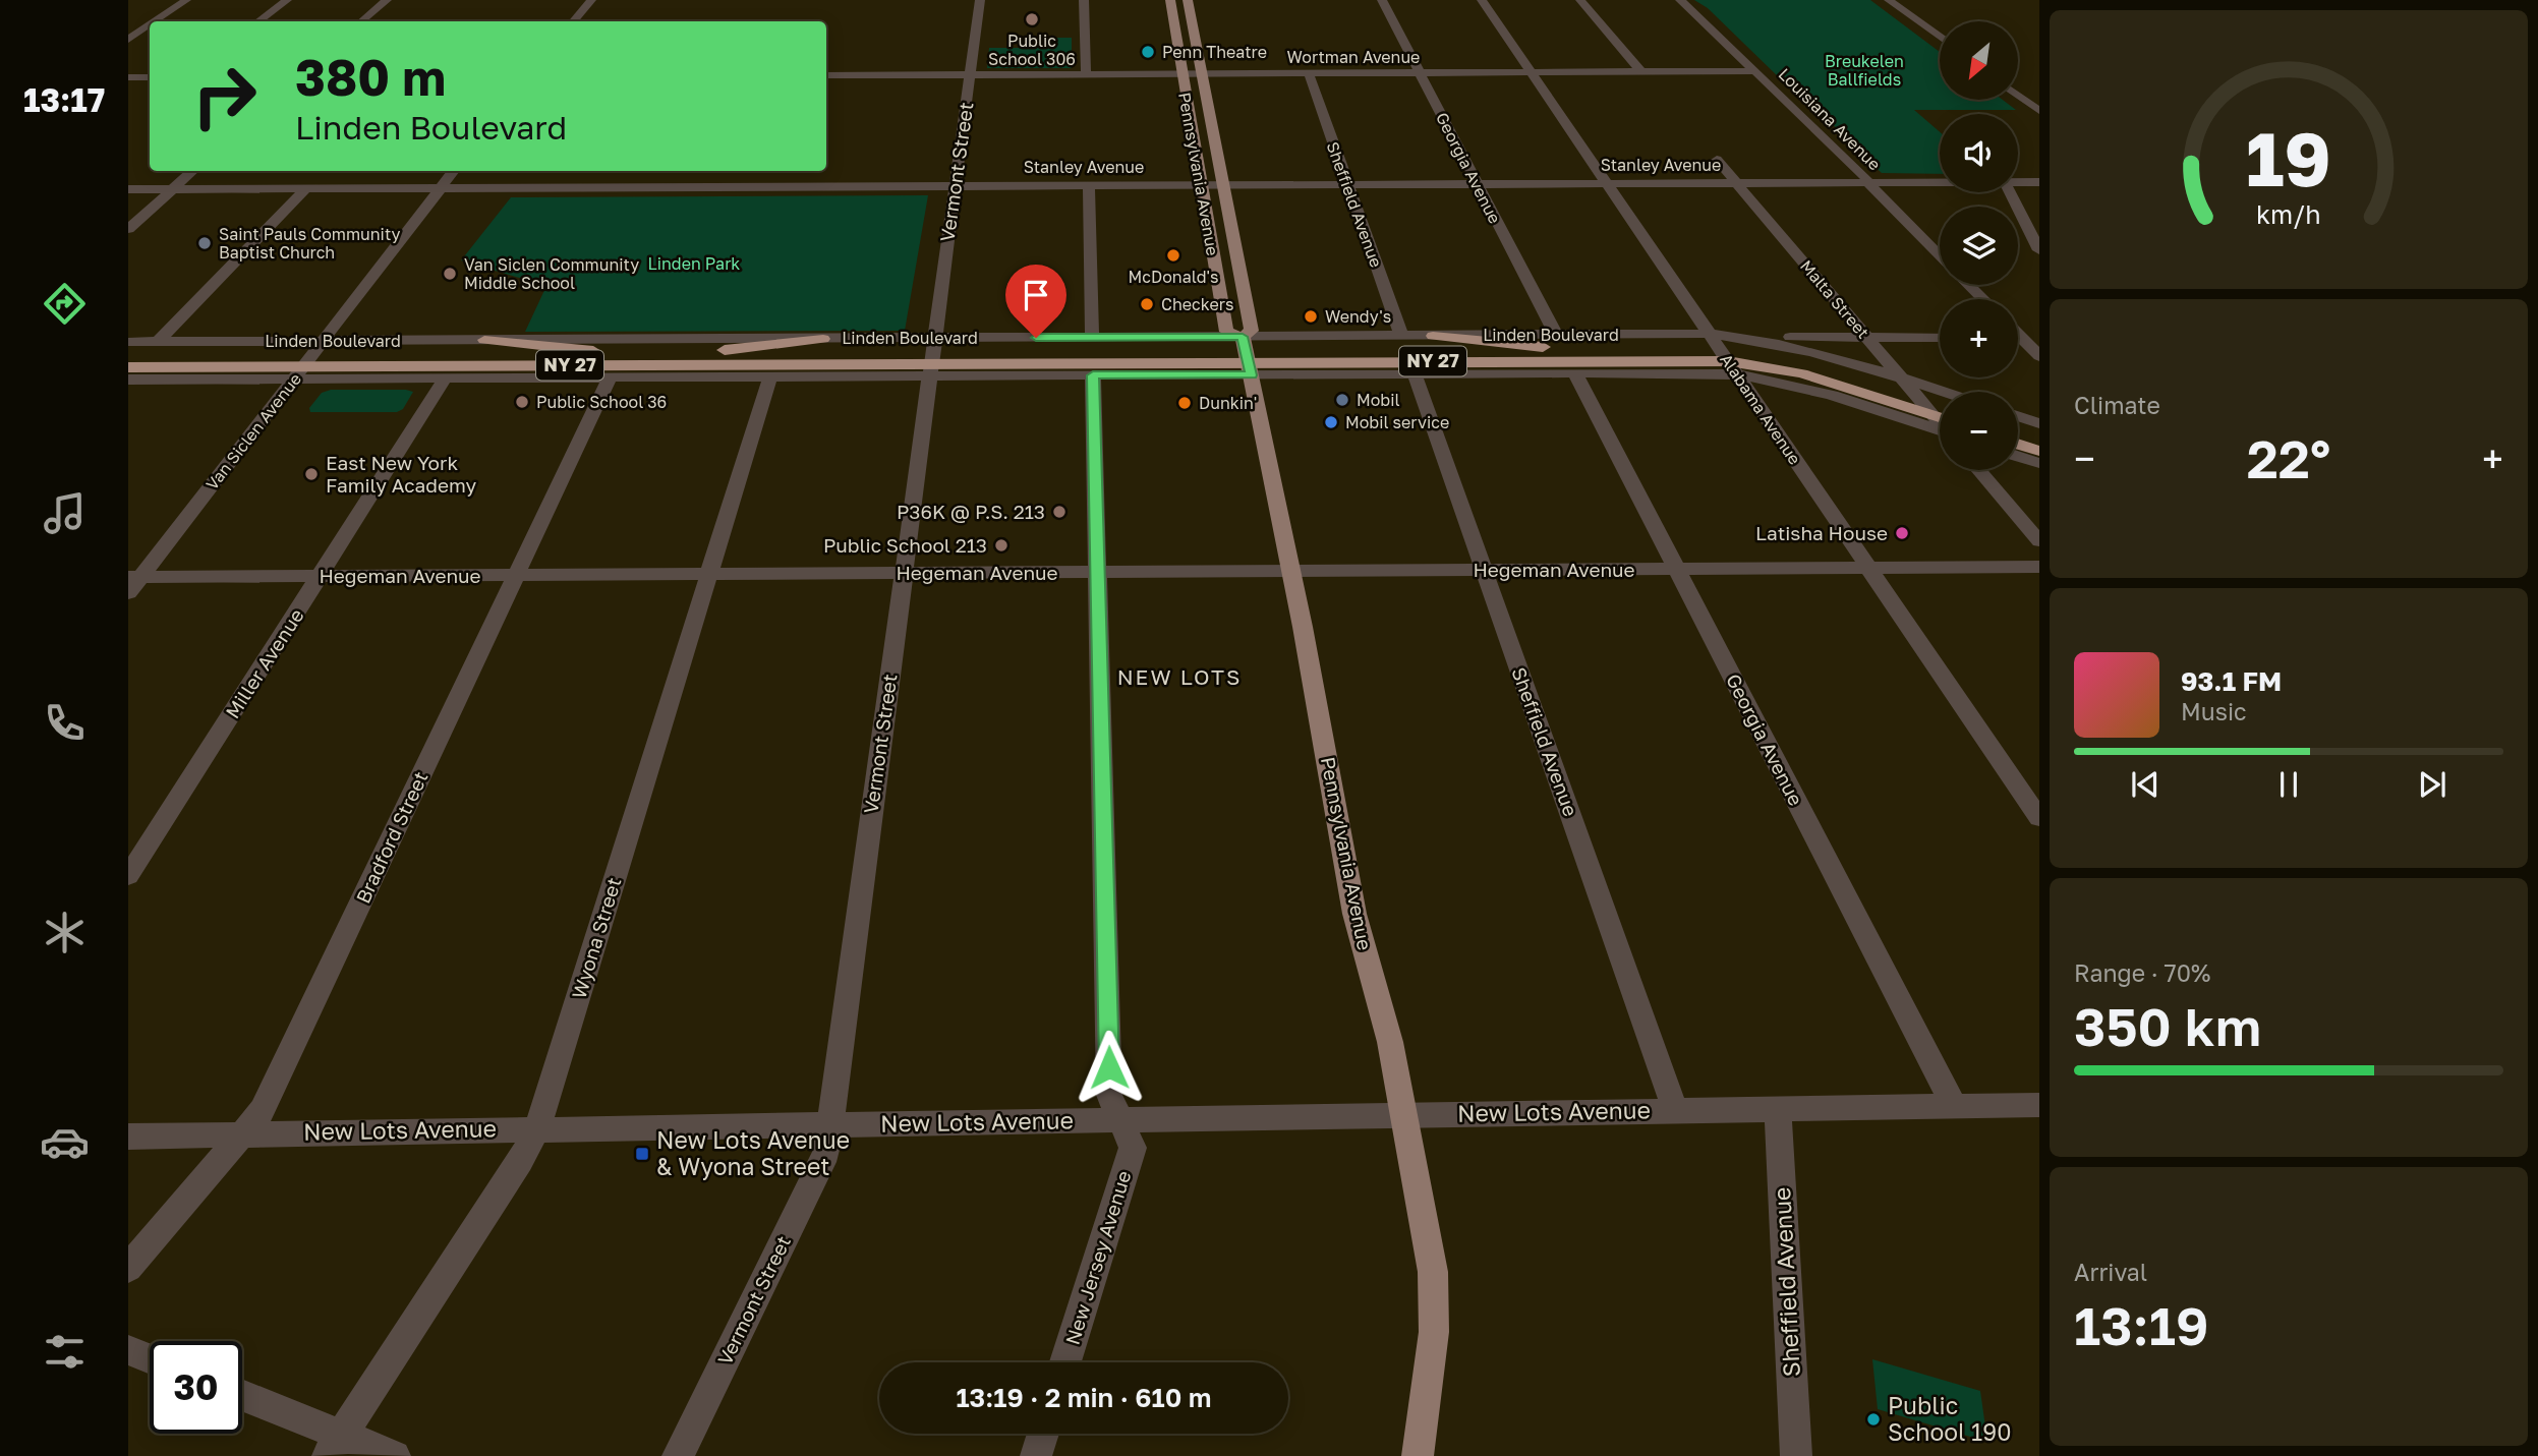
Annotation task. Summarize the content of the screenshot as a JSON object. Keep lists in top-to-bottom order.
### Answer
{
  "streets": {
    "highway": ["Linden Boulevard", "NY 27"],
    "main road": ["Pennsylvania Avenue"],
    "street": [
      "Wortman Avenue",
      "Louisiana Avenue",
      "Stanley Avenue",
      "Georgia Avenue",
      "Vermont Street",
      "Sheffield Avenue",
      "Malta Street",
      "Alabama Avenue",
      "Van Siclen Avenue",
      "Hegeman Avenue",
      "Miller Avenue",
      "Bradford Street",
      "Wyona Street",
      "New Lots Avenue",
      "New Jersey Avenue"
    ]
  },
  "crossings": [
    ["Wortman Avenue", "Louisiana Avenue"],
    ["Wortman Avenue", "Georgia Avenue"],
    ["Wortman Avenue", "Vermont Street"],
    ["Wortman Avenue", "Pennsylvania Avenue"],
    ["Wortman Avenue", "Sheffield Avenue"],
    ["Wortman Avenue", "Alabama Avenue"],
    ["Louisiana Avenue", "Stanley Avenue"],
    ["Stanley Avenue", "Georgia Avenue"],
    ["Stanley Avenue", "Vermont Street"],
    ["Stanley Avenue", "Pennsylvania Avenue"],
    ["Stanley Avenue", "Sheffield Avenue"],
    ["Stanley Avenue", "Malta Street"],
    ["Stanley Avenue", "Alabama Avenue"],
    ["Stanley Avenue", "Van Siclen Avenue"],
    ["Georgia Avenue", "Linden Boulevard"],
    ["Georgia Avenue", "Hegeman Avenue"],
    ["Georgia Avenue", "New Lots Avenue"],
    ["Vermont Street", "Linden Boulevard"],
    ["Vermont Street", "Hegeman Avenue"],
    ["Vermont Street", "New Lots Avenue"],
    ["Pennsylvania Avenue", "Linden Boulevard"],
    ["Pennsylvania Avenue", "Hegeman Avenue"],
    ["Pennsylvania Avenue", "New Lots Avenue"],
    ["Sheffield Avenue", "Linden Boulevard"],
    ["Sheffield Avenue", "Hegeman Avenue"],
    ["Sheffield Avenue", "New Lots Avenue"],
    ["Malta Street", "Linden Boulevard"],
    ["Linden Boulevard", "Alabama Avenue"],
    ["Linden Boulevard", "Van Siclen Avenue"],
    ["Linden Boulevard", "Miller Avenue"],
    ["Linden Boulevard", "Bradford Street"],
    ["Linden Boulevard", "Wyona Street"],
    ["Linden Boulevard", "New Jersey Avenue"],
    ["Alabama Avenue", "Hegeman Avenue"],
    ["Van Siclen Avenue", "Hegeman Avenue"],
    ["Hegeman Avenue", "Miller Avenue"],
    ["Hegeman Avenue", "Bradford Street"],
    ["Hegeman Avenue", "Wyona Street"],
    ["Hegeman Avenue", "New Jersey Avenue"],
    ["Bradford Street", "New Lots Avenue"],
    ["Wyona Street", "New Lots Avenue"],
    ["New Lots Avenue", "New Jersey Avenue"]
  ],
  "districts": ["NEW LOTS"],
  "parks": ["Breukelen Ballfields", "Linden Park"],
  "places": {
    "other": [
      "Public School 306",
      "Penn Theatre",
      "Saint Pauls Community Baptist Church",
      "McDonald's",
      "Van Siclen Community Middle School",
      "Checkers",
      "Wendy's",
      "Mobil",
      "Public School 36",
      "Dunkin'",
      "Mobil service",
      "East New York Family Academy",
      "P36K @ P.S. 213",
      "Latisha House",
      "Public School 213",
      "Public School 190"
    ],
    "transit": ["New Lots Avenue & Wyona Street"]
  },
  "north": "bottom left",
  "page": {
    "tabs": "13:17",
    "map_buttons": ["+", "−"],
    "turn": ["380 m", "Linden Boulevard"],
    "tile": [
      "Climate",
      ["Range · 70%", "350 km"],
      ["Arrival", "13:19"]
    ],
    "heat": ["−", "22°", "+"],
    "song": ["93.1 FM", "Music"],
    "limit": "30",
    "trip": "13:19 · 2 min · 610 m",
    "gauge": ["19", "km/h"]
  }
}
